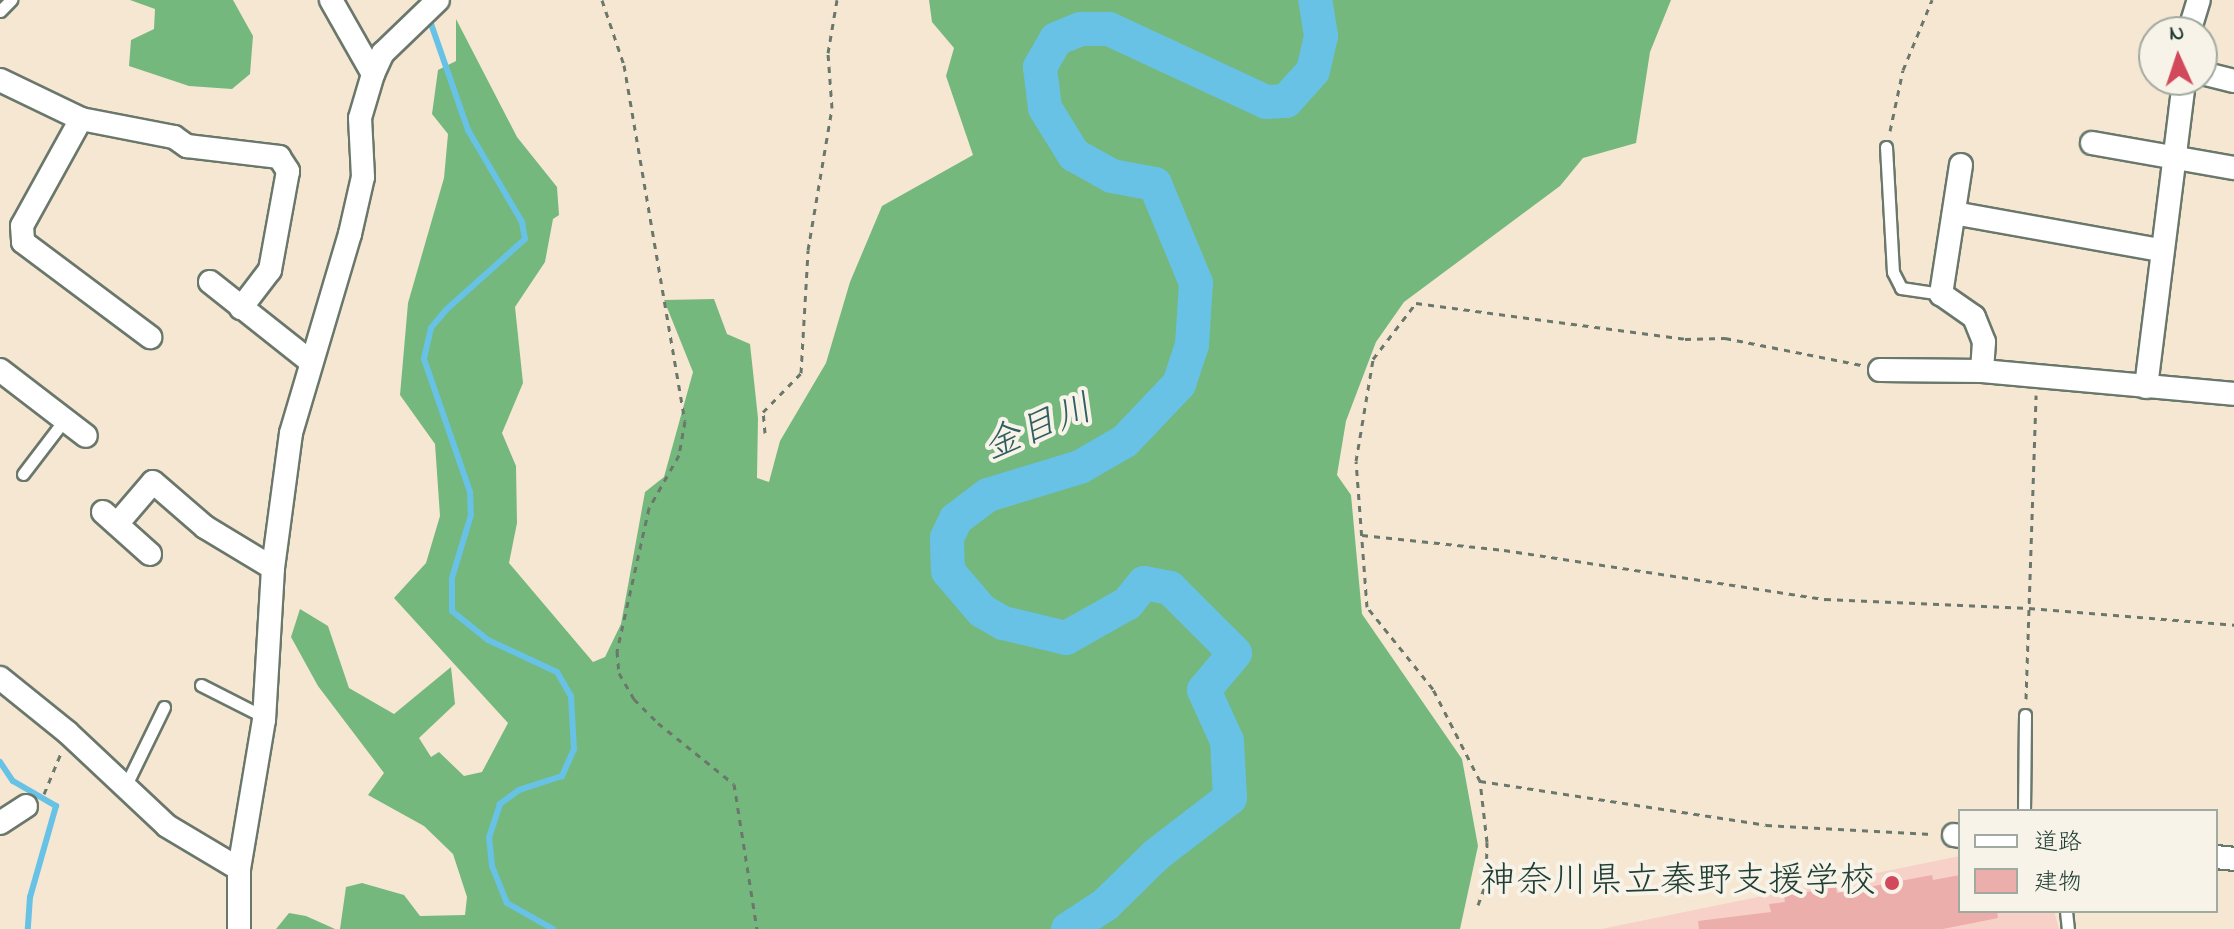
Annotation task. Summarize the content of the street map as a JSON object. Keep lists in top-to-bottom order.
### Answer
{
  "water": ["金目川"],
  "places": ["神奈川県立秦野支援学校"],
  "legend": ["道路", "建物"],
  "north": "top"
}
